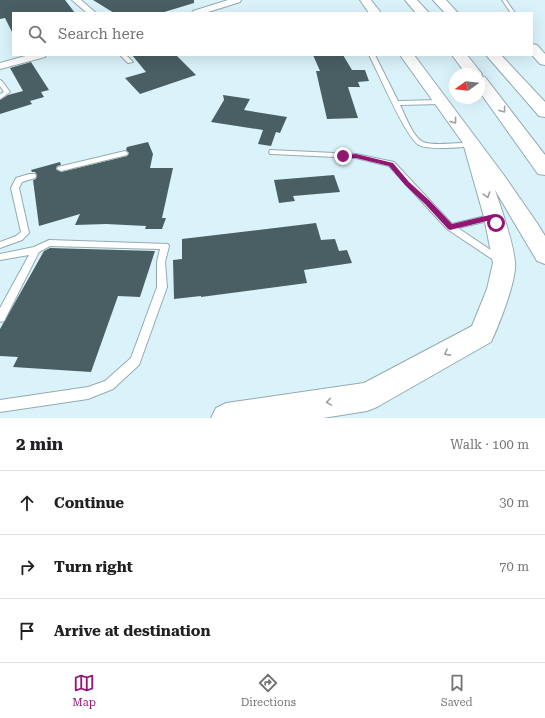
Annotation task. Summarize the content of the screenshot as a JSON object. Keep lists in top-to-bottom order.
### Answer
{
  "north": "left",
  "page": {
    "search": "Search here",
    "heading": ["2 min", "Walk · 100 m"],
    "list": [
      ["Continue", "30 m"],
      ["Turn right", "70 m"],
      "Arrive at destination"
    ],
    "nav": ["Map", "Directions", "Saved"]
  }
}
